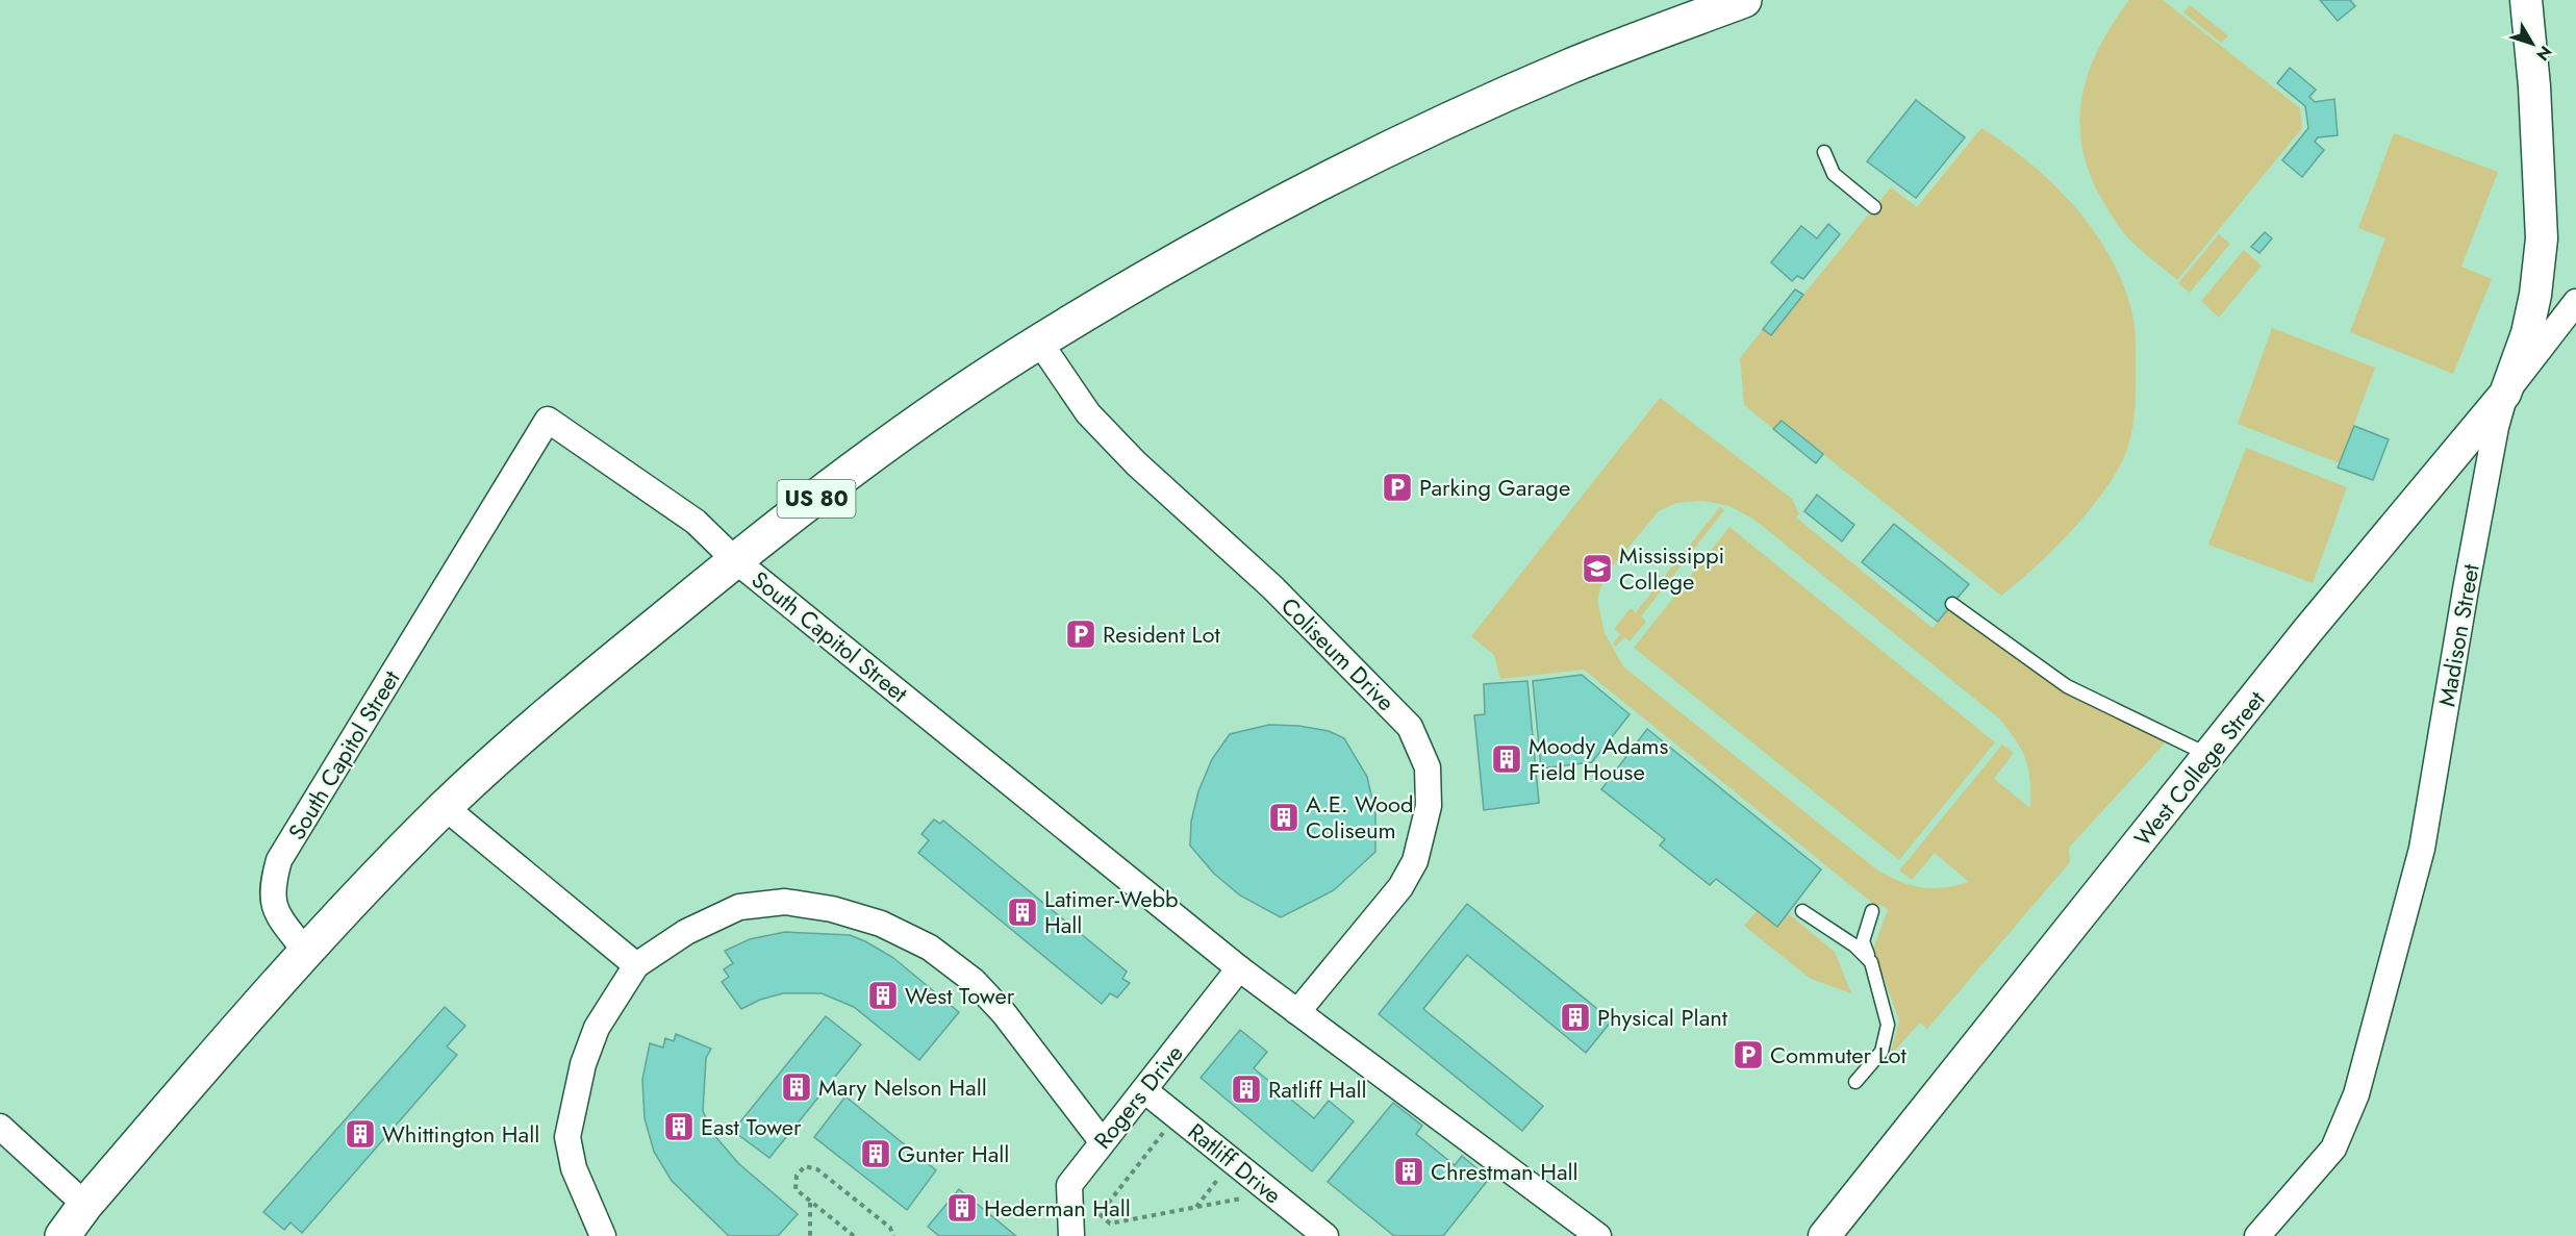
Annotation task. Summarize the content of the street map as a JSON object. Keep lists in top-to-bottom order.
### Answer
{
  "streets": {
    "main road": ["US 80"],
    "street": [
      "Madison Street",
      "South Capitol Street",
      "Coliseum Drive",
      "West College Street",
      "Rogers Drive",
      "Ratliff Drive"
    ]
  },
  "crossings": [
    ["US 80", "South Capitol Street"],
    ["US 80", "Coliseum Drive"],
    ["Madison Street", "West College Street"],
    ["South Capitol Street", "Coliseum Drive"],
    ["South Capitol Street", "Rogers Drive"],
    ["Rogers Drive", "Ratliff Drive"]
  ],
  "places": {
    "parking": ["Parking Garage", "Resident Lot", "Commuter Lot"],
    "school or university": ["Mississippi College"],
    "building": [
      "Moody Adams Field House",
      "A.E. Wood Coliseum",
      "Latimer-Webb Hall",
      "West Tower",
      "Physical Plant",
      "Mary Nelson Hall",
      "Ratliff Hall",
      "East Tower",
      "Whittington Hall",
      "Gunter Hall",
      "Chrestman Hall",
      "Hederman Hall"
    ]
  },
  "north": "bottom right"
}
